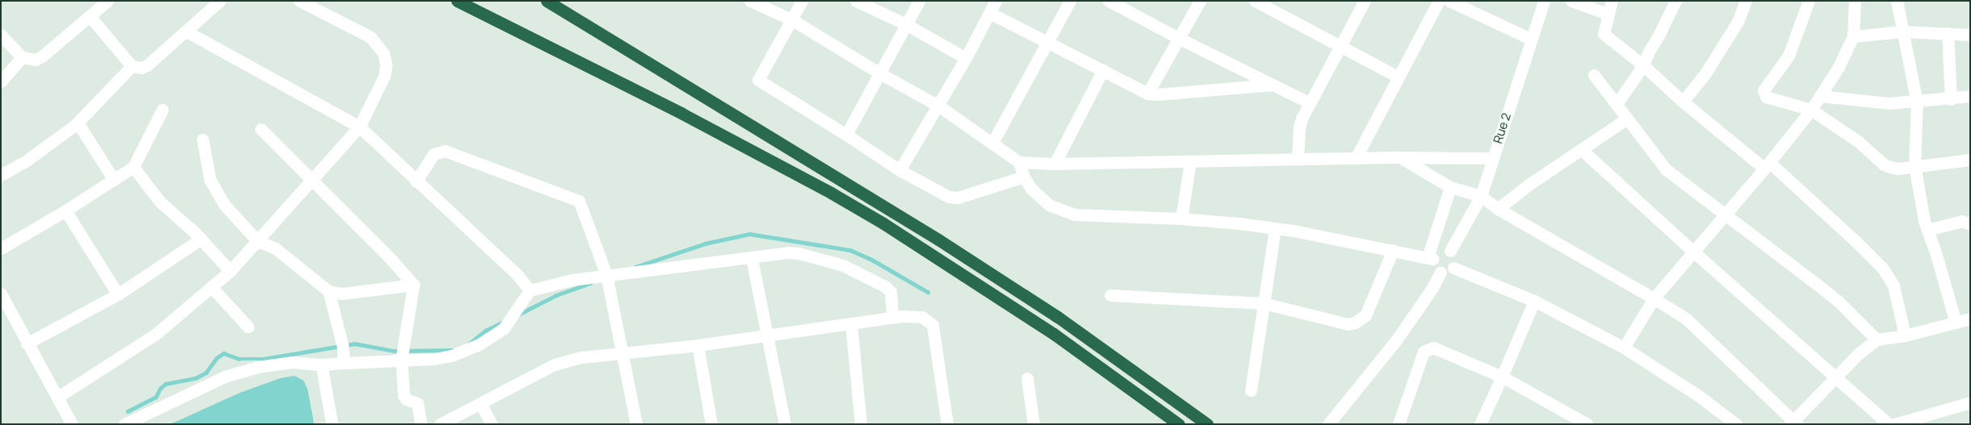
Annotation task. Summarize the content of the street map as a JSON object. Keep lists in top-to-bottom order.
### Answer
{
  "streets": {
    "street": ["Rue 2"]
  }
}
